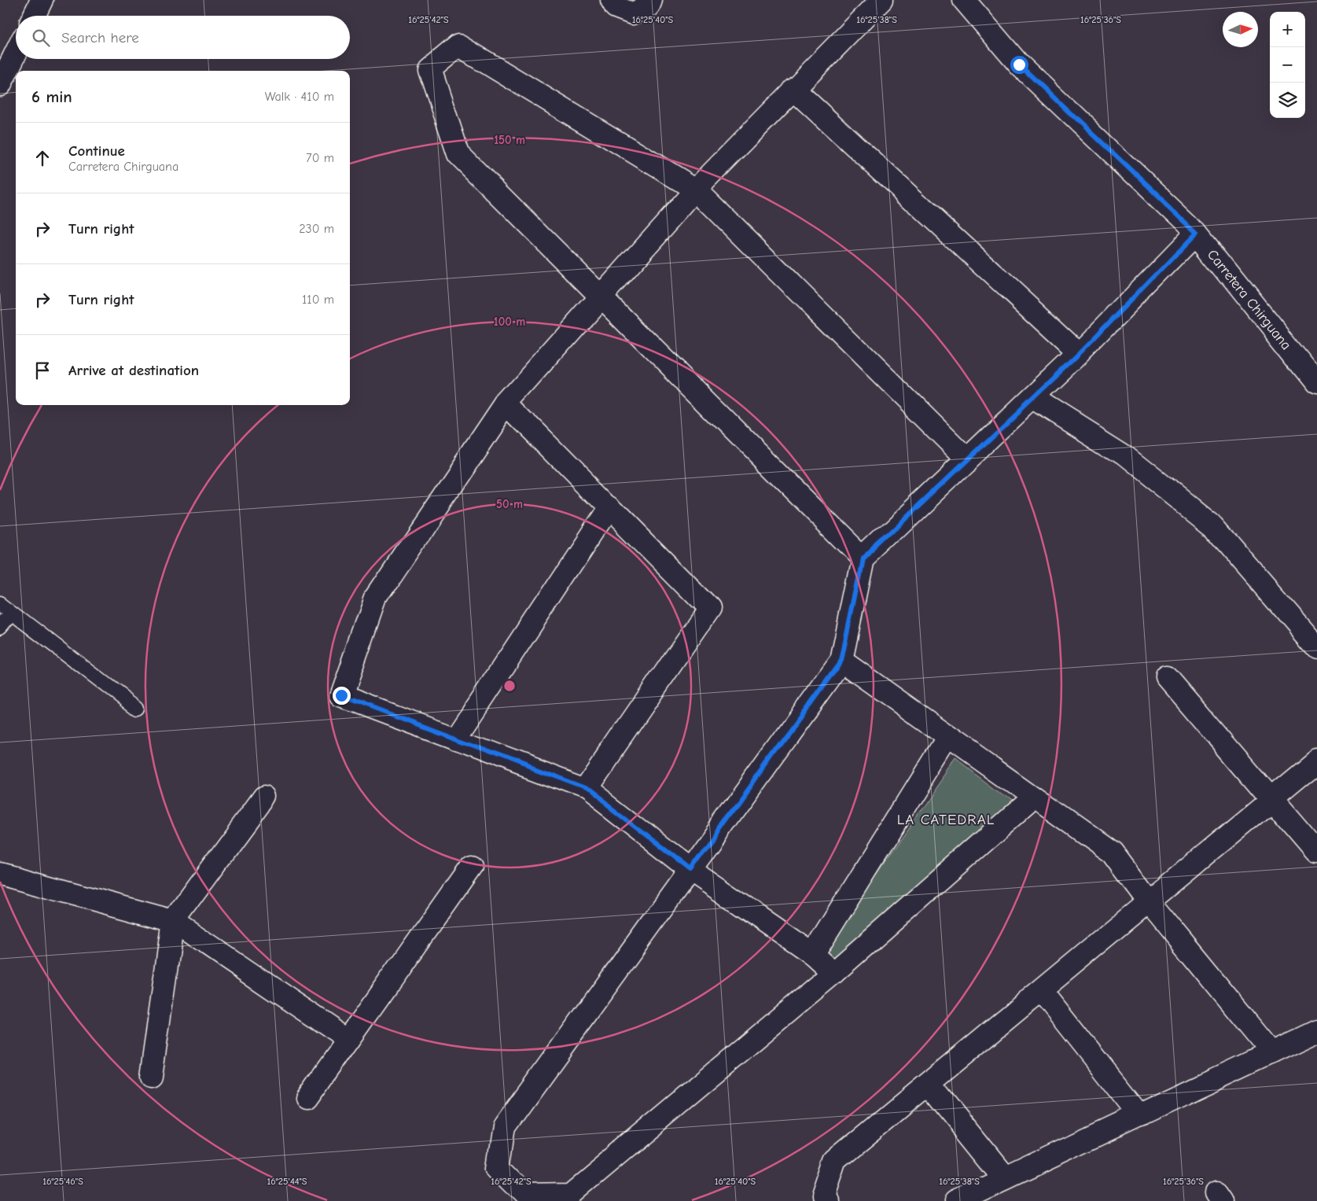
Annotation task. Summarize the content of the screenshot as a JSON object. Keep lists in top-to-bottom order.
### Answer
{
  "streets": {
    "street": ["Carretera Chirguana"]
  },
  "districts": ["LA CATEDRAL"],
  "north": "right",
  "page": {
    "map_buttons": ["+", "−"],
    "search": "Search here",
    "heading": ["6 min", "Walk · 410 m"],
    "list": [
      ["Continue", "Carretera Chirguana", "70 m"],
      ["Turn right", "230 m"],
      ["Turn right", "110 m"],
      "Arrive at destination"
    ]
  },
  "coordinates": [
    "16°25'42\"S",
    "16°25'40\"S",
    "16°25'38\"S",
    "16°25'36\"S",
    "16°25'46\"S",
    "16°25'44\"S"
  ],
  "rings": ["150 m", "100 m", "50 m"]
}
